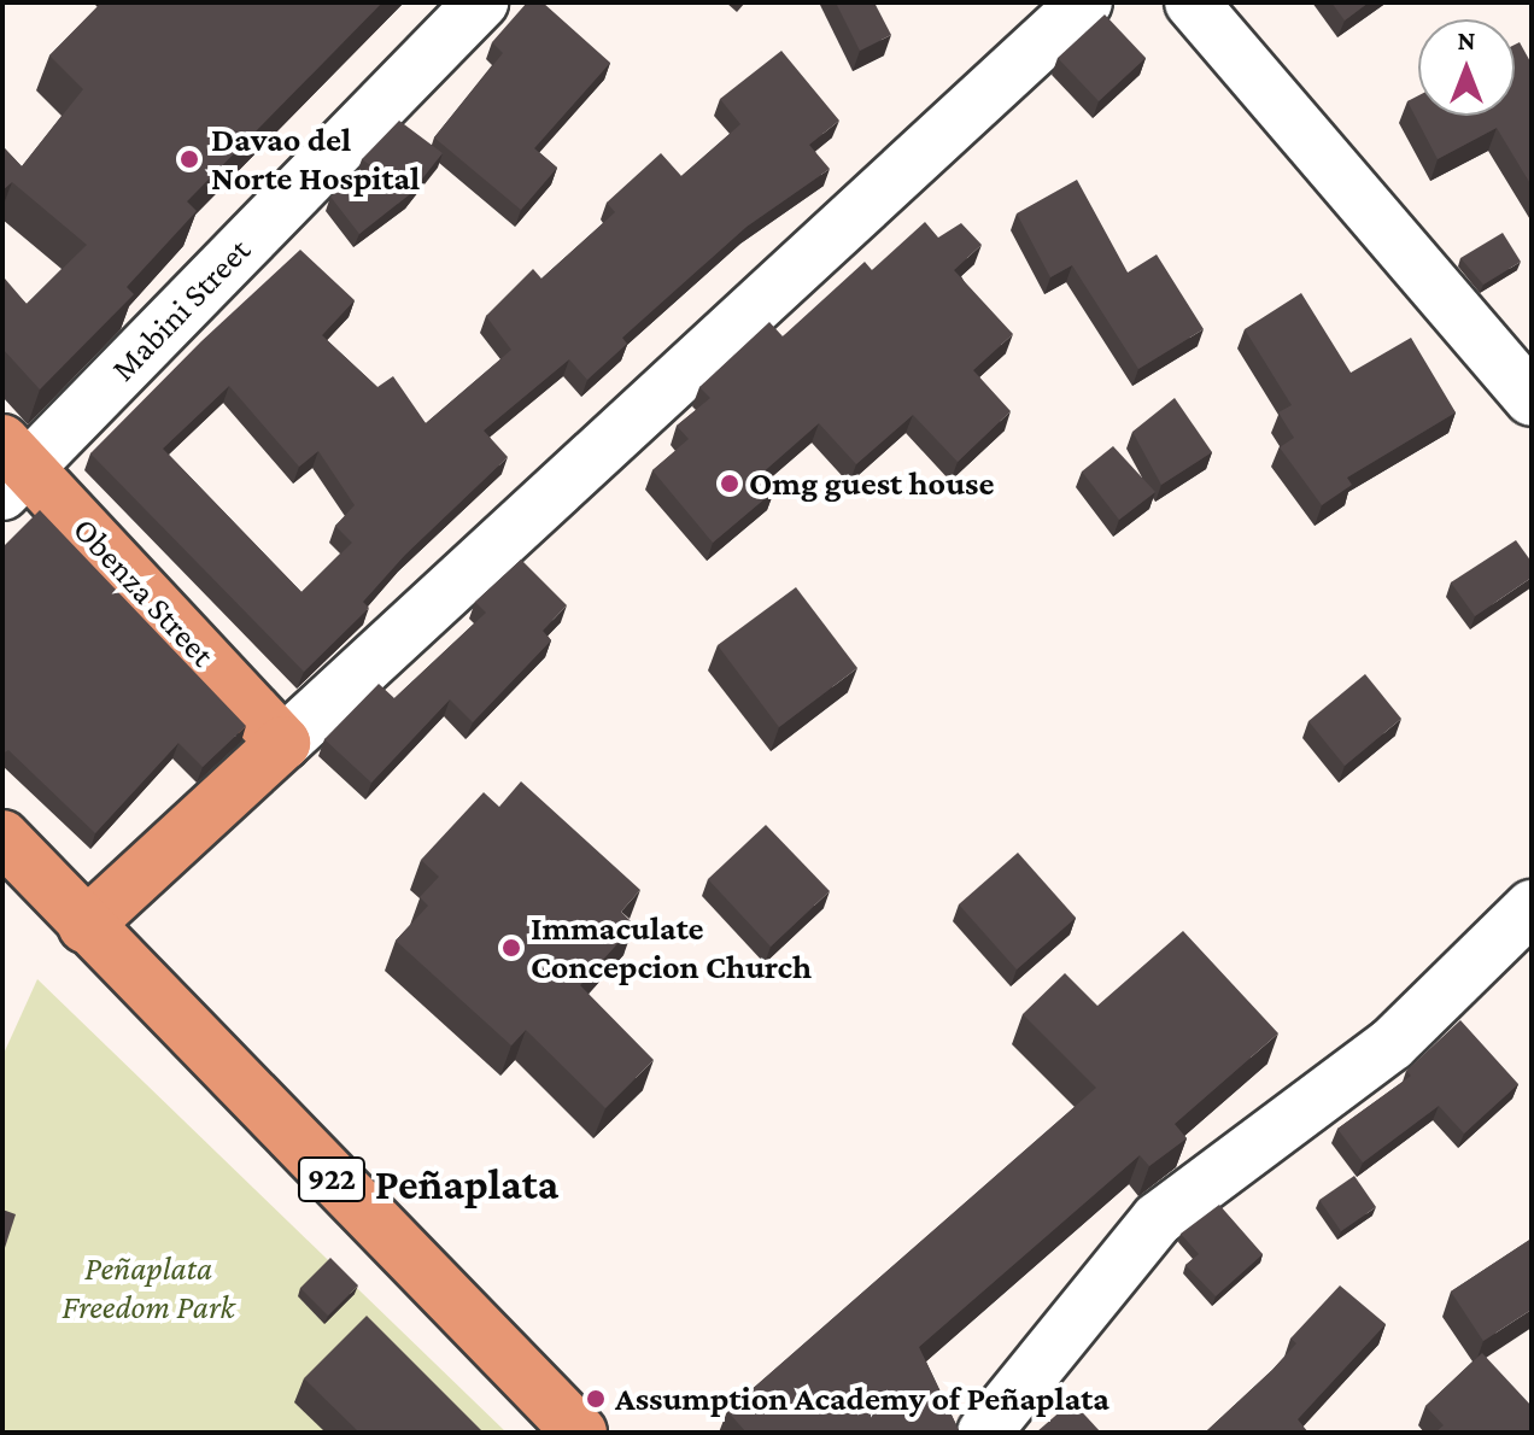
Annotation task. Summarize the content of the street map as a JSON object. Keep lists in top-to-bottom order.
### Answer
{
  "streets": {
    "main road": ["Obenza Street", "922"],
    "street": ["Mabini Street"]
  },
  "crossings": [
    ["Mabini Street", "Obenza Street"]
  ],
  "districts": ["Peñaplata"],
  "parks": ["Peñaplata Freedom Park"],
  "places": [
    "Davao del Norte Hospital",
    "Omg guest house",
    "Immaculate Concepcion Church",
    "Assumption Academy of Peñaplata"
  ],
  "north": "top"
}
